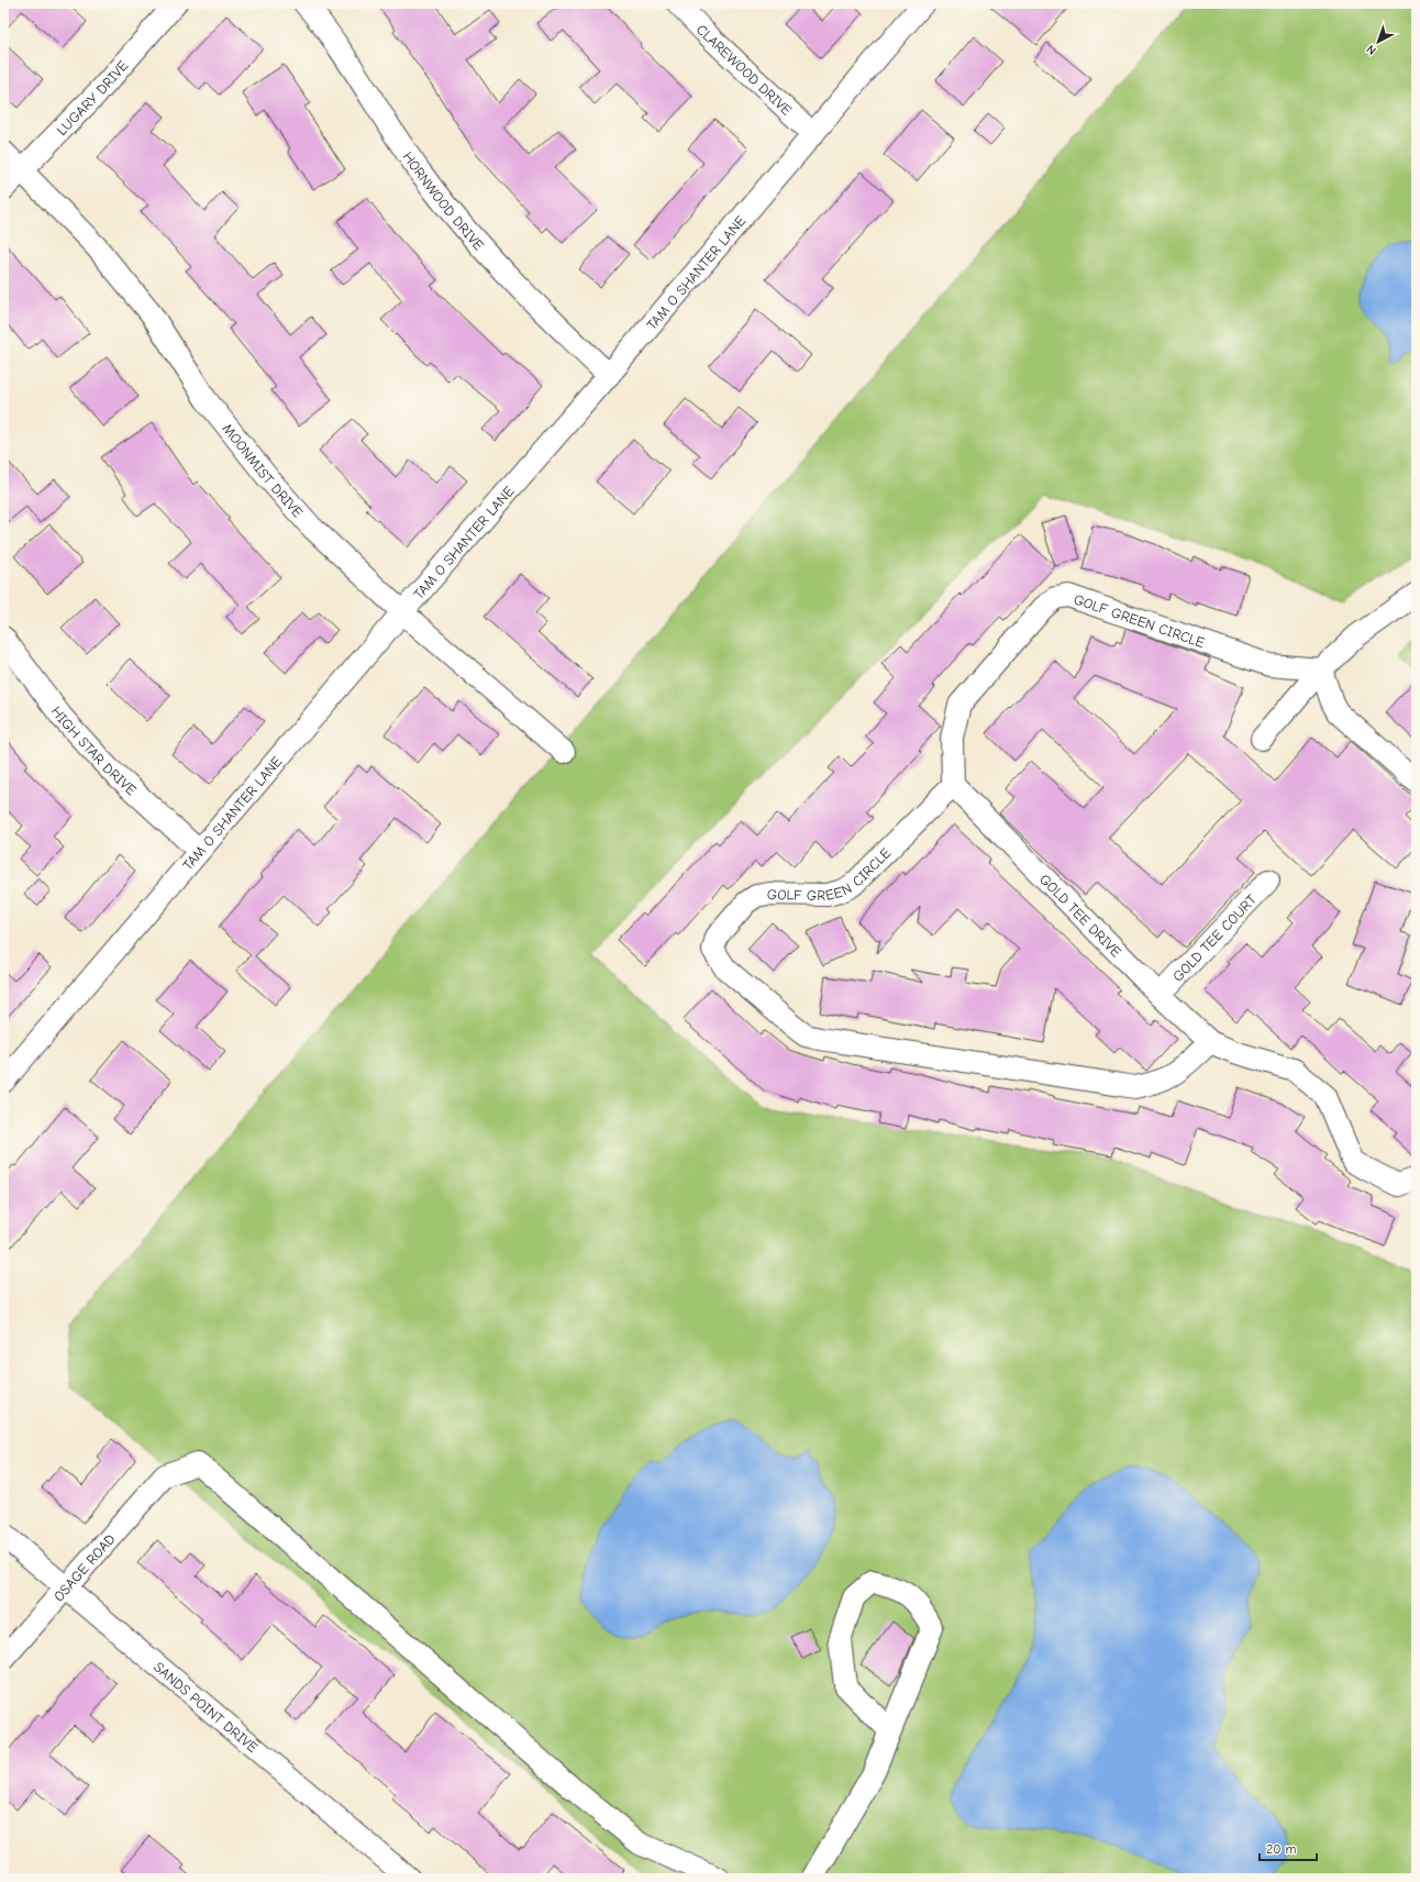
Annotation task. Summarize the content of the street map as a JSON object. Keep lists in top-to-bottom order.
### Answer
{
  "streets": {
    "street": [
      "CLAREWOOD DRIVE",
      "LUGARY DRIVE",
      "HORNWOOD DRIVE",
      "TAM O SHANTER LANE",
      "MOONMIST DRIVE",
      "GOLF GREEN CIRCLE",
      "HIGH STAR DRIVE",
      "GOLD TEE DRIVE",
      "GOLD TEE COURT",
      "OSAGE ROAD",
      "SANDS POINT DRIVE"
    ]
  },
  "crossings": [
    ["CLAREWOOD DRIVE", "TAM O SHANTER LANE"],
    ["LUGARY DRIVE", "MOONMIST DRIVE"],
    ["HORNWOOD DRIVE", "TAM O SHANTER LANE"],
    ["TAM O SHANTER LANE", "MOONMIST DRIVE"],
    ["TAM O SHANTER LANE", "HIGH STAR DRIVE"],
    ["GOLF GREEN CIRCLE", "GOLD TEE DRIVE"],
    ["GOLD TEE DRIVE", "GOLD TEE COURT"],
    ["OSAGE ROAD", "SANDS POINT DRIVE"]
  ],
  "scale_bar": "20 m",
  "north": "bottom left"
}
